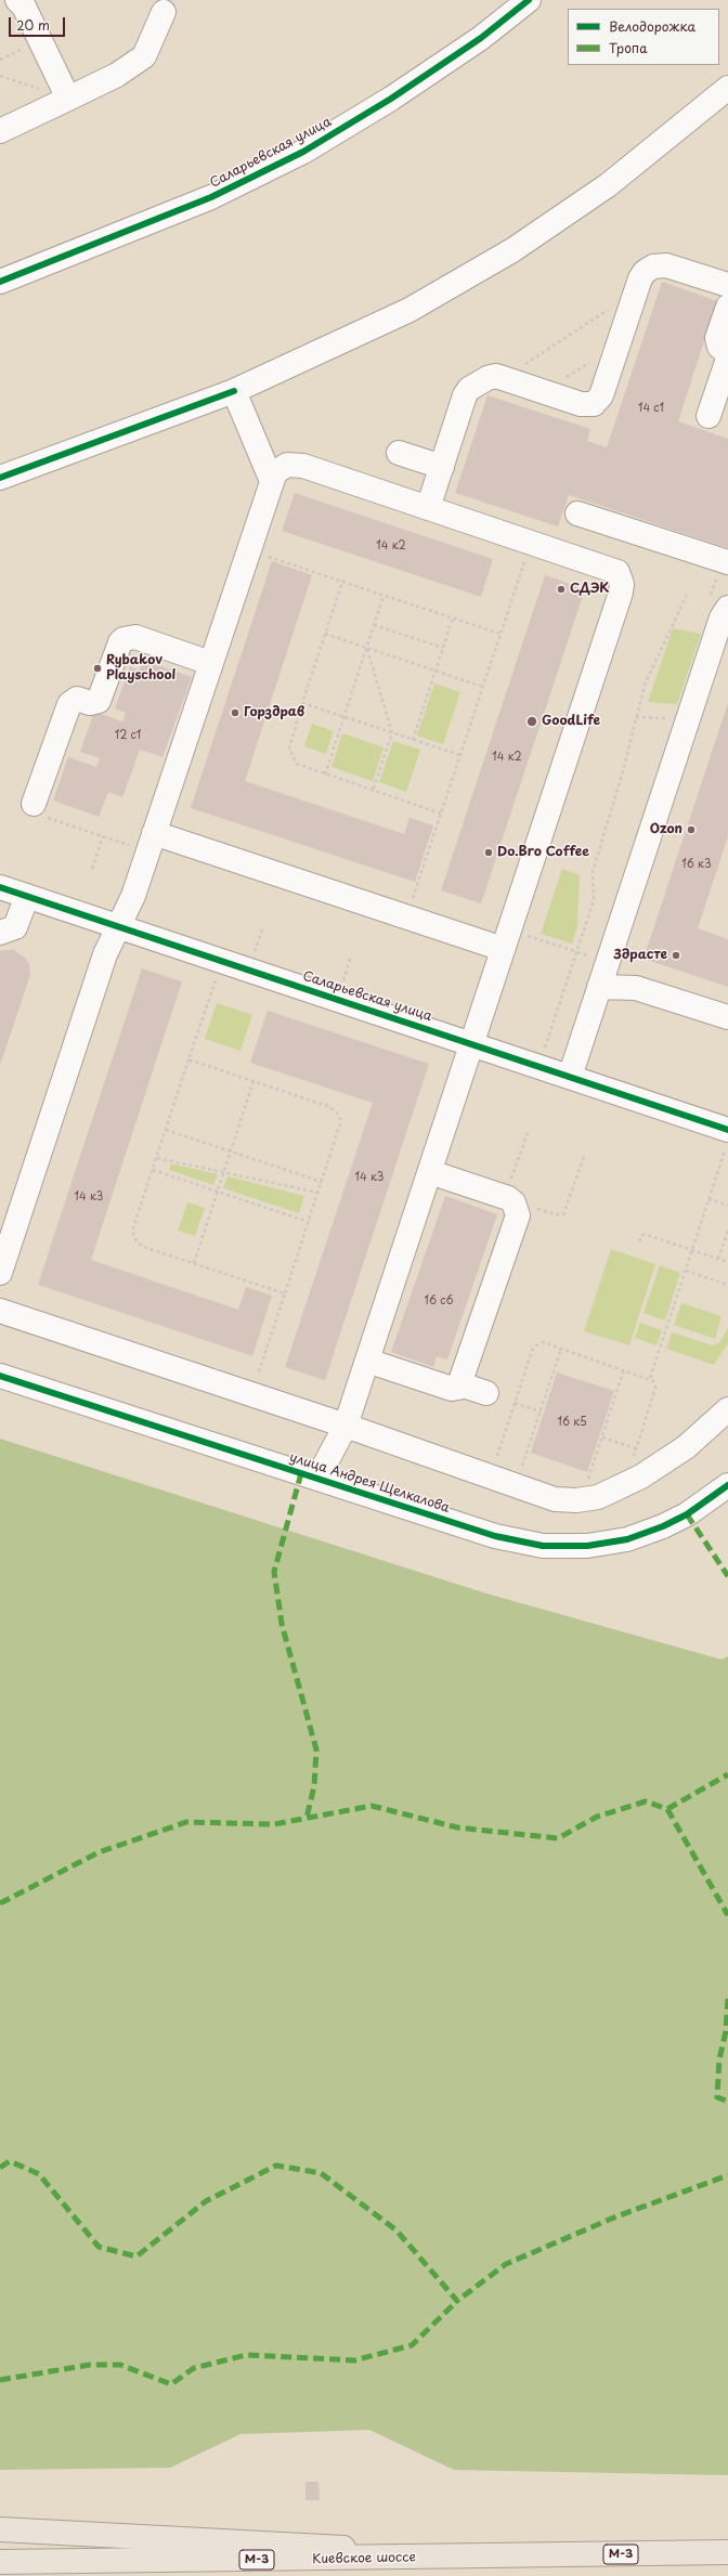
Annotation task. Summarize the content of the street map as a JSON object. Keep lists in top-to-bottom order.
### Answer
{
  "streets": {
    "main road": ["М-3", "Киевское шоссе"],
    "street": ["Саларьевская улица", "улица Андрея Щелкалова"]
  },
  "places": [
    "СДЭК",
    "Rybakov Playschool",
    "Горздрав",
    "GoodLife",
    "Ozon",
    "Do.Bro Coffee",
    "Здрасте"
  ],
  "house_numbers": [
    "14 с1",
    "14 к2",
    "12 с1",
    "14 к2",
    "16 к3",
    "14 к3",
    "14 к3",
    "16 с6",
    "16 к5"
  ],
  "legend": ["Велодорожка", "Тропа"],
  "scale_bar": "20 m"
}
